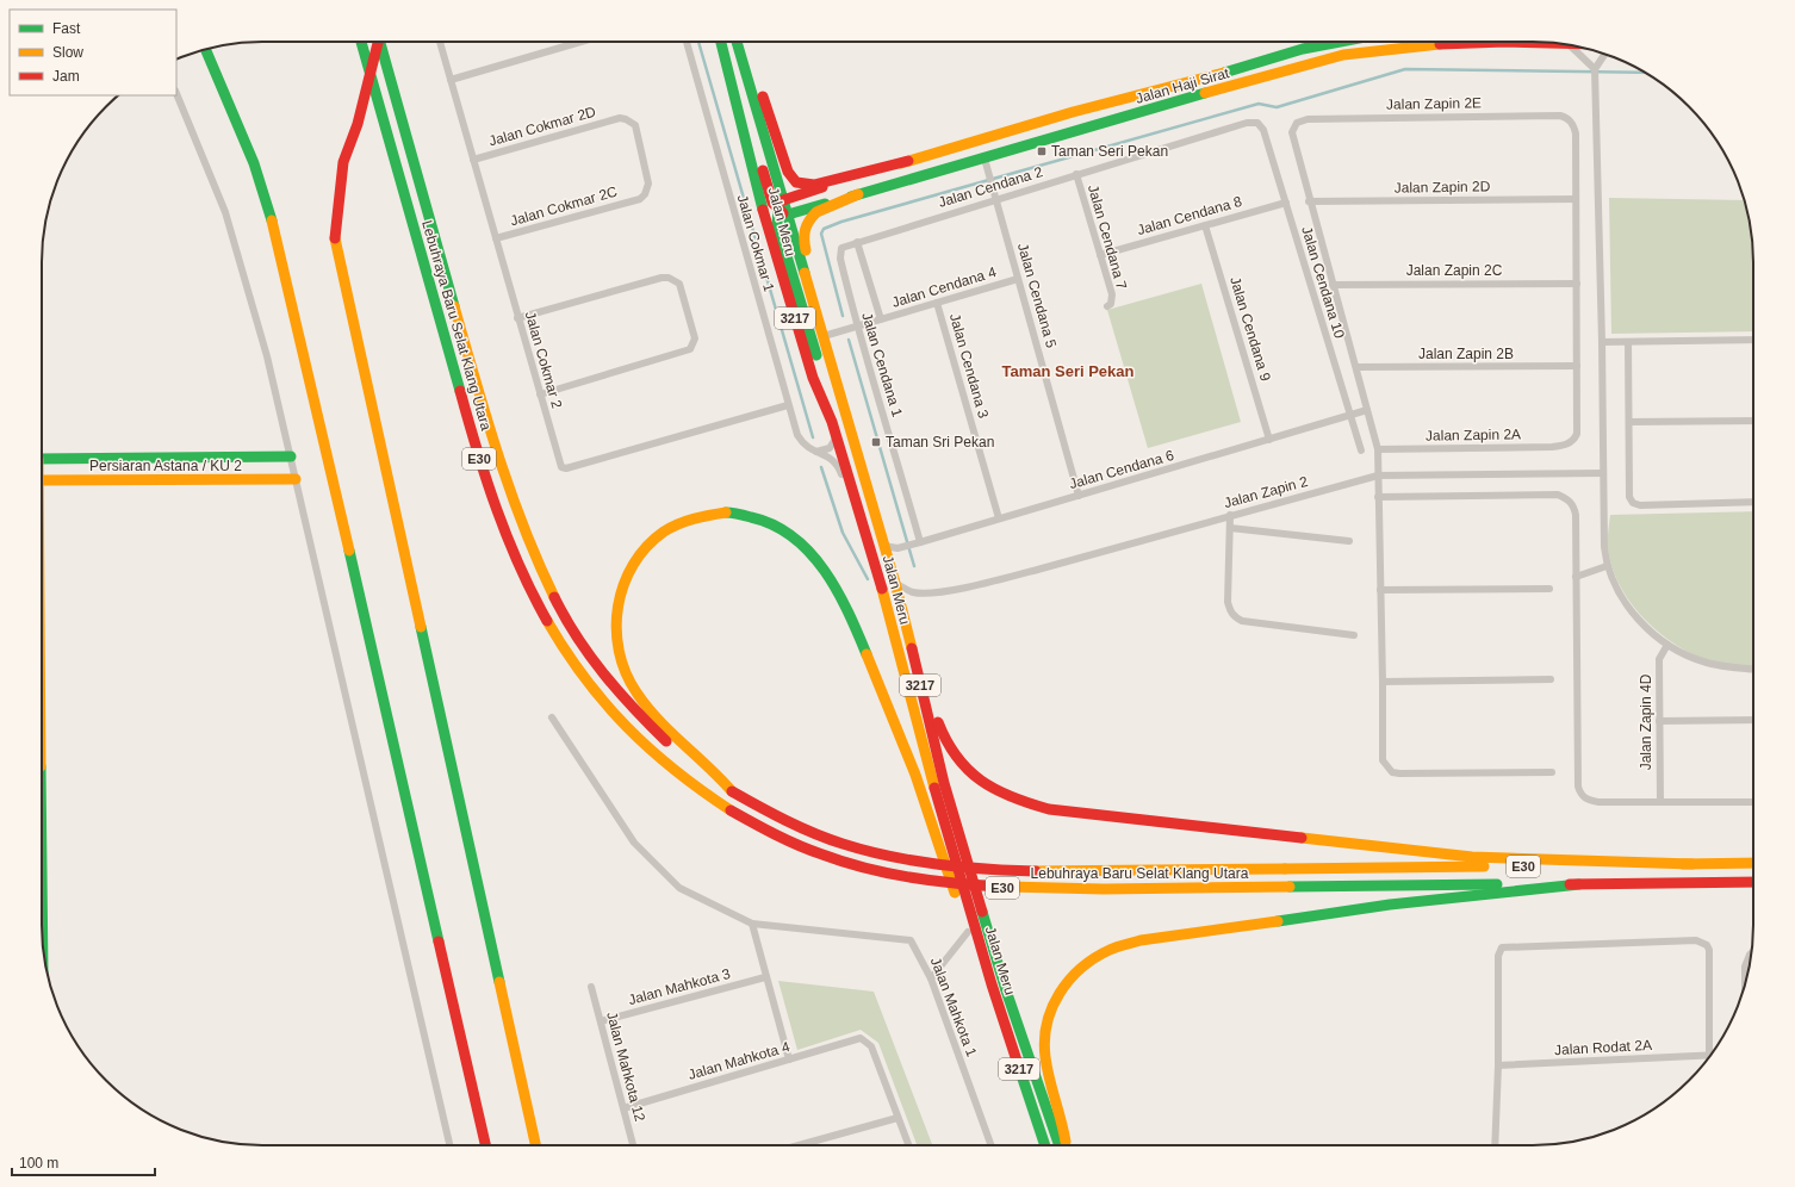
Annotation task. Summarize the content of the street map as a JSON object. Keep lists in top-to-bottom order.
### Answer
{
  "streets": {
    "main road": [
      "Jalan Haji Sirat",
      "Jalan Meru",
      "3217",
      "Lebuhraya Baru Selat Klang Utara",
      "E30",
      "Persiaran Astana / KU 2"
    ],
    "street": [
      "Jalan Zapin 2E",
      "Jalan Cokmar 2D",
      "Jalan Cendana 2",
      "Jalan Zapin 2D",
      "Jalan Cokmar 2C",
      "Jalan Cendana 8",
      "Jalan Cendana 7",
      "Jalan Cokmar 1",
      "Jalan Zapin 2C",
      "Jalan Cendana 10",
      "Jalan Cendana 4",
      "Jalan Cendana 5",
      "Jalan Cendana 9",
      "Jalan Zapin 2B",
      "Jalan Cokmar 2",
      "Jalan Cendana 1",
      "Jalan Cendana 3",
      "Jalan Zapin 2A",
      "Jalan Cendana 6",
      "Jalan Zapin 2",
      "Jalan Zapin 4D",
      "Jalan Mahkota 3",
      "Jalan Mahkota 1",
      "Jalan Rodat 2A",
      "Jalan Mahkota 4",
      "Jalan Mahkota 12"
    ]
  },
  "crossings": [
    ["Jalan Haji Sirat", "Jalan Meru"],
    ["Jalan Haji Sirat", "Jalan Cendana 5"],
    ["Jalan Zapin 2E", "Jalan Zapin 2D"],
    ["Jalan Cokmar 2D", "Jalan Cokmar 2C"],
    ["Jalan Cokmar 2D", "Jalan Cokmar 2"],
    ["Jalan Cendana 2", "Jalan Cendana 7"],
    ["Jalan Cendana 2", "Jalan Cendana 10"],
    ["Jalan Cendana 2", "Jalan Cendana 5"],
    ["Jalan Cendana 2", "Jalan Cendana 1"],
    ["Jalan Cokmar 2C", "Jalan Cokmar 2"],
    ["Jalan Cendana 8", "Jalan Cendana 7"],
    ["Jalan Cendana 8", "Jalan Cendana 10"],
    ["Jalan Cendana 8", "Jalan Cendana 9"],
    ["Jalan Meru", "Jalan Cokmar 1"],
    ["Jalan Meru", "Jalan Cendana 4"],
    ["Jalan Meru", "Jalan Cendana 6"],
    ["Jalan Meru", "Jalan Zapin 2"],
    ["Jalan Cokmar 1", "Jalan Cokmar 2"],
    ["Jalan Cendana 10", "Jalan Cendana 6"],
    ["Jalan Cendana 4", "Jalan Cendana 5"],
    ["Jalan Cendana 4", "Jalan Cendana 1"],
    ["Jalan Cendana 4", "Jalan Cendana 3"],
    ["Jalan Cendana 5", "Jalan Cendana 6"],
    ["Jalan Cendana 9", "Jalan Cendana 6"],
    ["Jalan Zapin 2B", "Jalan Zapin 2A"],
    ["Jalan Cendana 1", "Jalan Cendana 6"],
    ["Jalan Cendana 3", "Jalan Cendana 6"],
    ["Jalan Mahkota 3", "Jalan Mahkota 12"],
    ["Jalan Mahkota 4", "Jalan Mahkota 12"]
  ],
  "districts": ["Taman Seri Pekan"],
  "places": {
    "transit": ["Taman Seri Pekan", "Taman Sri Pekan"]
  },
  "legend": ["Fast", "Slow", "Jam"],
  "scale_bar": "100 m"
}
